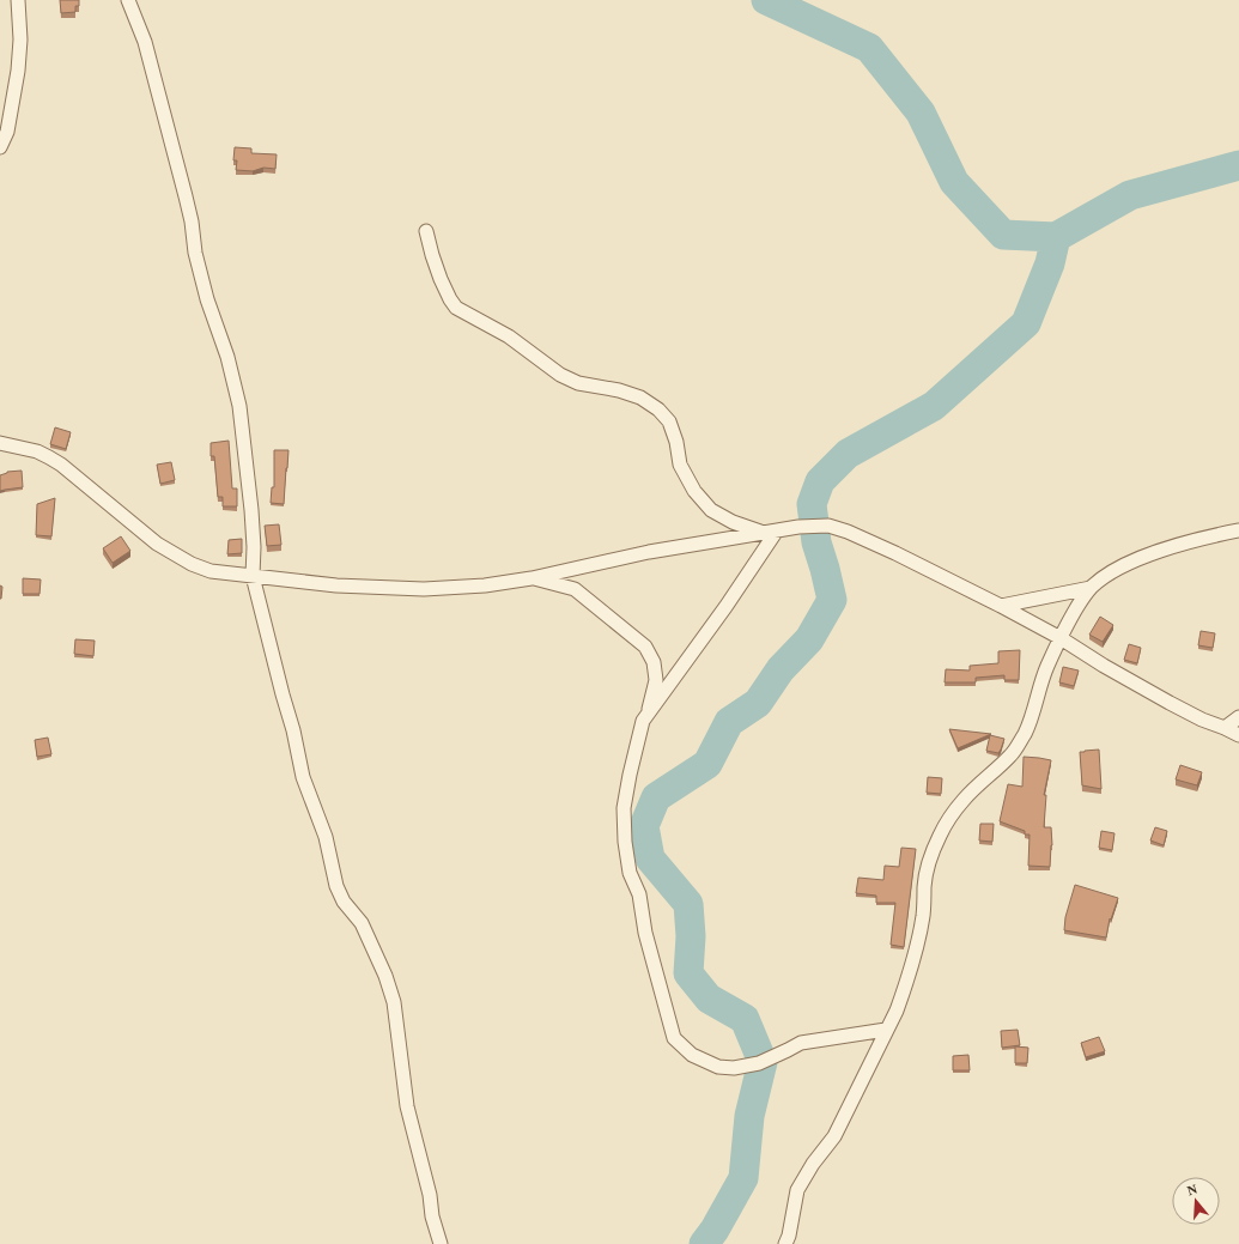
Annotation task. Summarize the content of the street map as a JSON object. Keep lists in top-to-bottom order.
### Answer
{
  "north": "top"
}
